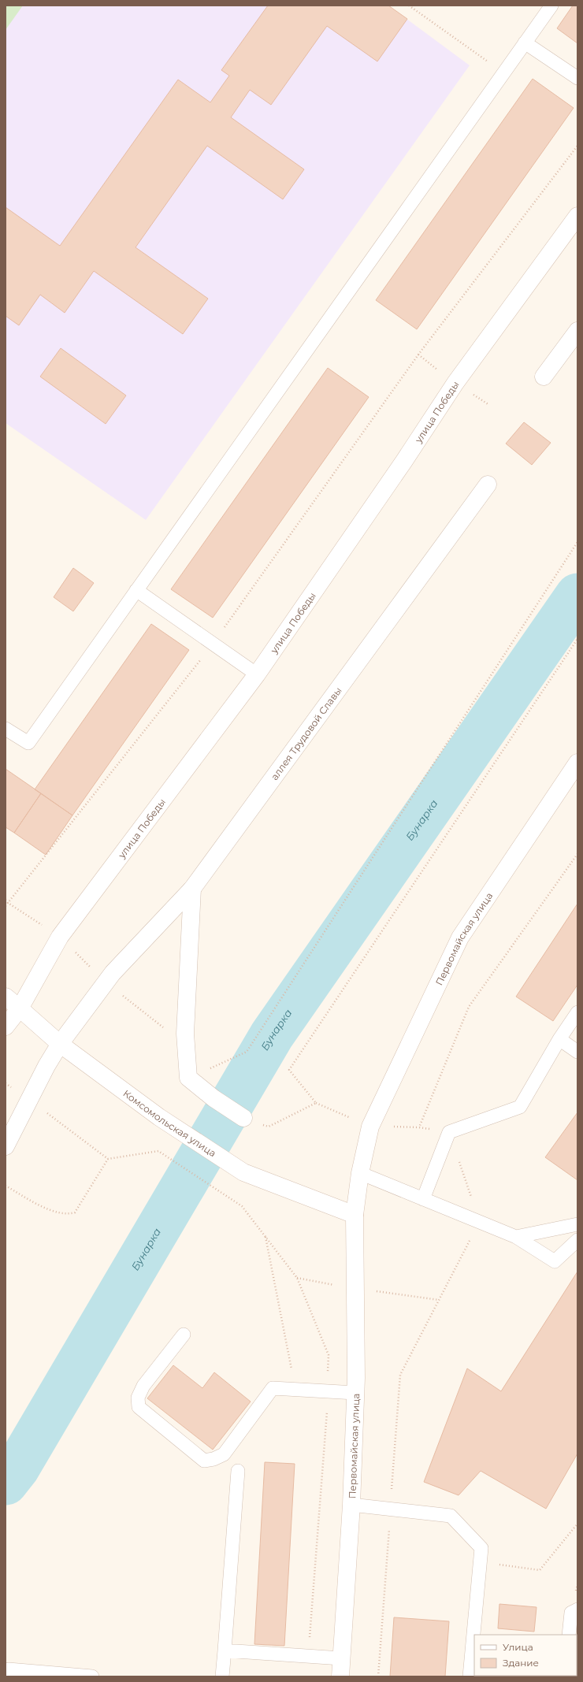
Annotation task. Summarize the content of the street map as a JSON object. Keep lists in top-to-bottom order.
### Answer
{
  "streets": {
    "main road": [
      "улица Победы",
      "аллея Трудовой Славы",
      "Первомайская улица",
      "Комсомольская улица"
    ]
  },
  "crossings": [
    ["улица Победы", "Комсомольская улица"],
    ["аллея Трудовой Славы", "Комсомольская улица"],
    ["Первомайская улица", "Комсомольская улица"]
  ],
  "water": ["Бунарка"],
  "legend": ["Улица", "Здание"]
}
